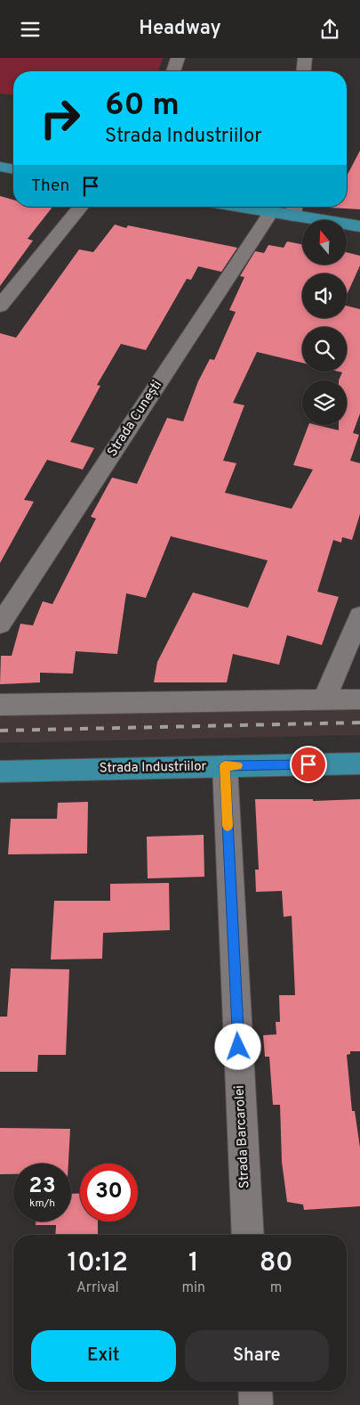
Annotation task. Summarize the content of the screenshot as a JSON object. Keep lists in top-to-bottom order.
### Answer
{
  "streets": {
    "main road": ["Strada Industriilor"],
    "street": ["Strada Cunești", "Strada Barcarolei"]
  },
  "crossings": [
    ["Strada Industriilor", "Strada Barcarolei"]
  ],
  "north": "top",
  "page": {
    "header": "Headway",
    "turn": ["60 m", "Strada Industriilor"],
    "then": "Then",
    "speed": "23 km/h",
    "limit": "30",
    "eta": [
      "10:12",
      "Arrival",
      "1",
      "min",
      "80",
      "m"
    ],
    "buttons": ["Exit", "Share"]
  }
}
